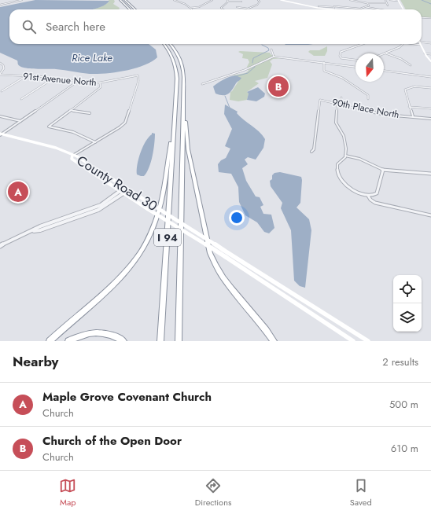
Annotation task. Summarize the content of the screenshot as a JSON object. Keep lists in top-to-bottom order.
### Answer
{
  "streets": {
    "highway": ["I 94"],
    "main road": ["County Road 30"],
    "street": ["91st Avenue North", "90th Place North"]
  },
  "water": ["Rice Lake"],
  "north": "bottom",
  "page": {
    "search": "Search here",
    "pins": ["B", "A"],
    "heading": ["Nearby", "2 results"],
    "list": [
      {
        "mark": "A",
        "name": "Maple Grove Covenant Church",
        "note": "Church",
        "value": "500 m"
      },
      {
        "mark": "B",
        "name": "Church of the Open Door",
        "note": "Church",
        "value": "610 m"
      }
    ],
    "nav": ["Map", "Directions", "Saved"]
  }
}
